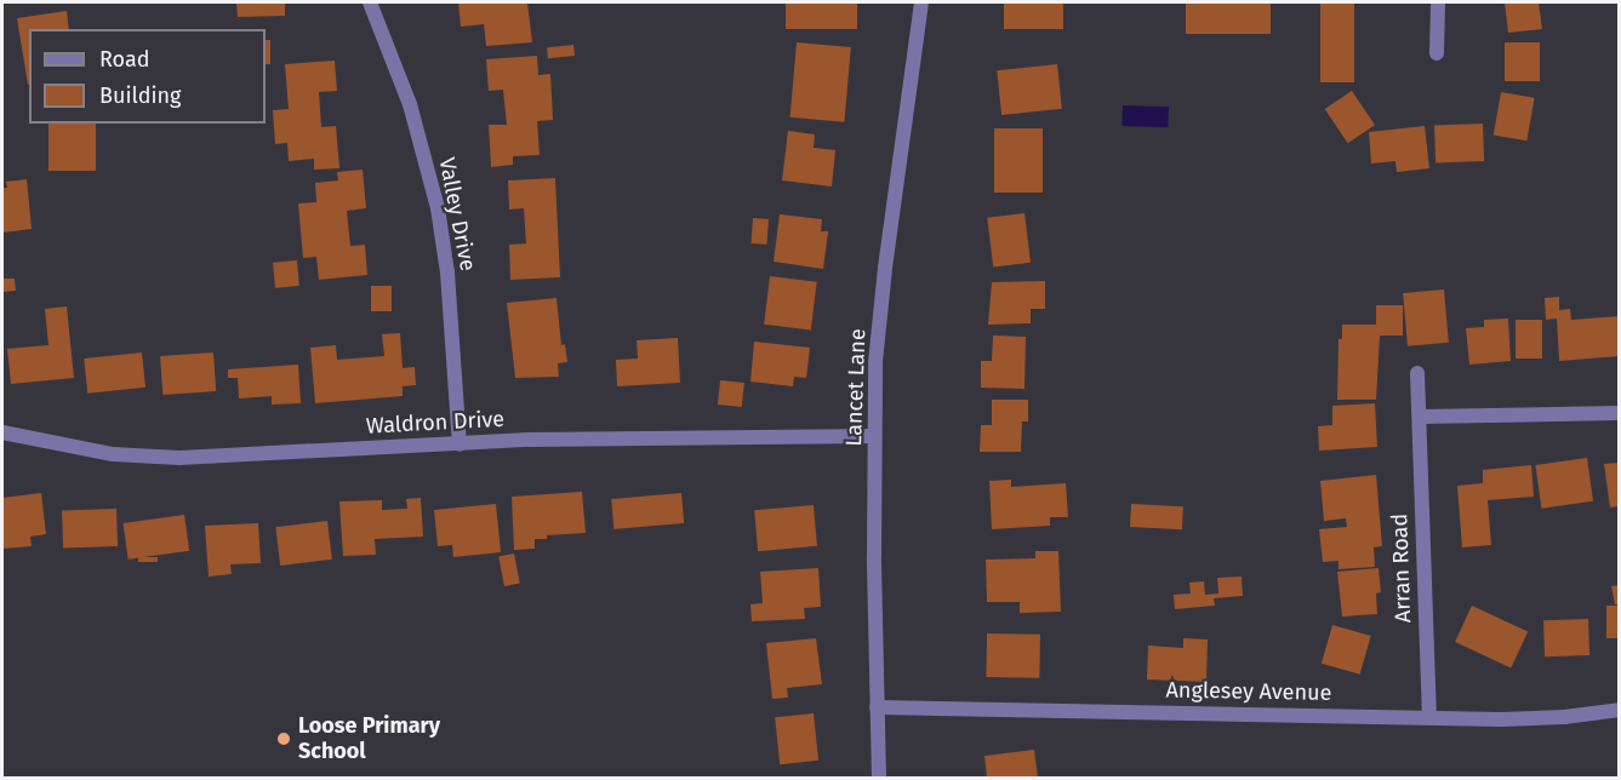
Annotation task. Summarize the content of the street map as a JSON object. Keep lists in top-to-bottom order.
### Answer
{
  "streets": {
    "street": [
      "Valley Drive",
      "Lancet Lane",
      "Waldron Drive",
      "Arran Road",
      "Anglesey Avenue"
    ]
  },
  "crossings": [
    ["Valley Drive", "Waldron Drive"],
    ["Lancet Lane", "Waldron Drive"],
    ["Lancet Lane", "Anglesey Avenue"],
    ["Arran Road", "Anglesey Avenue"]
  ],
  "places": ["Loose Primary School"],
  "legend": ["Road", "Building"]
}
